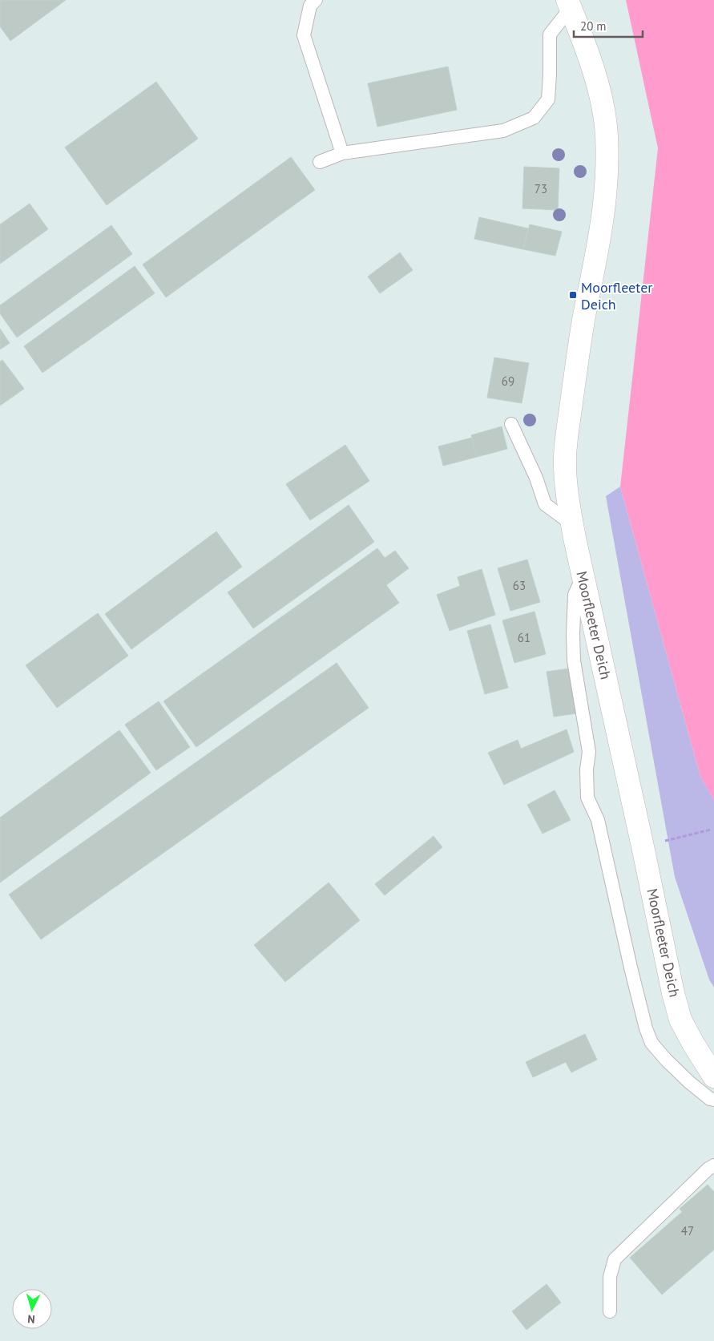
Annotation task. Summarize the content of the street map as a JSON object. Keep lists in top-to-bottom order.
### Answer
{
  "streets": {
    "street": ["Moorfleeter Deich"]
  },
  "places": {
    "transit": ["Moorfleeter Deich"]
  },
  "house_numbers": [
    "73",
    "69",
    "63",
    "61",
    "47"
  ],
  "scale_bar": "20 m",
  "north": "bottom"
}
